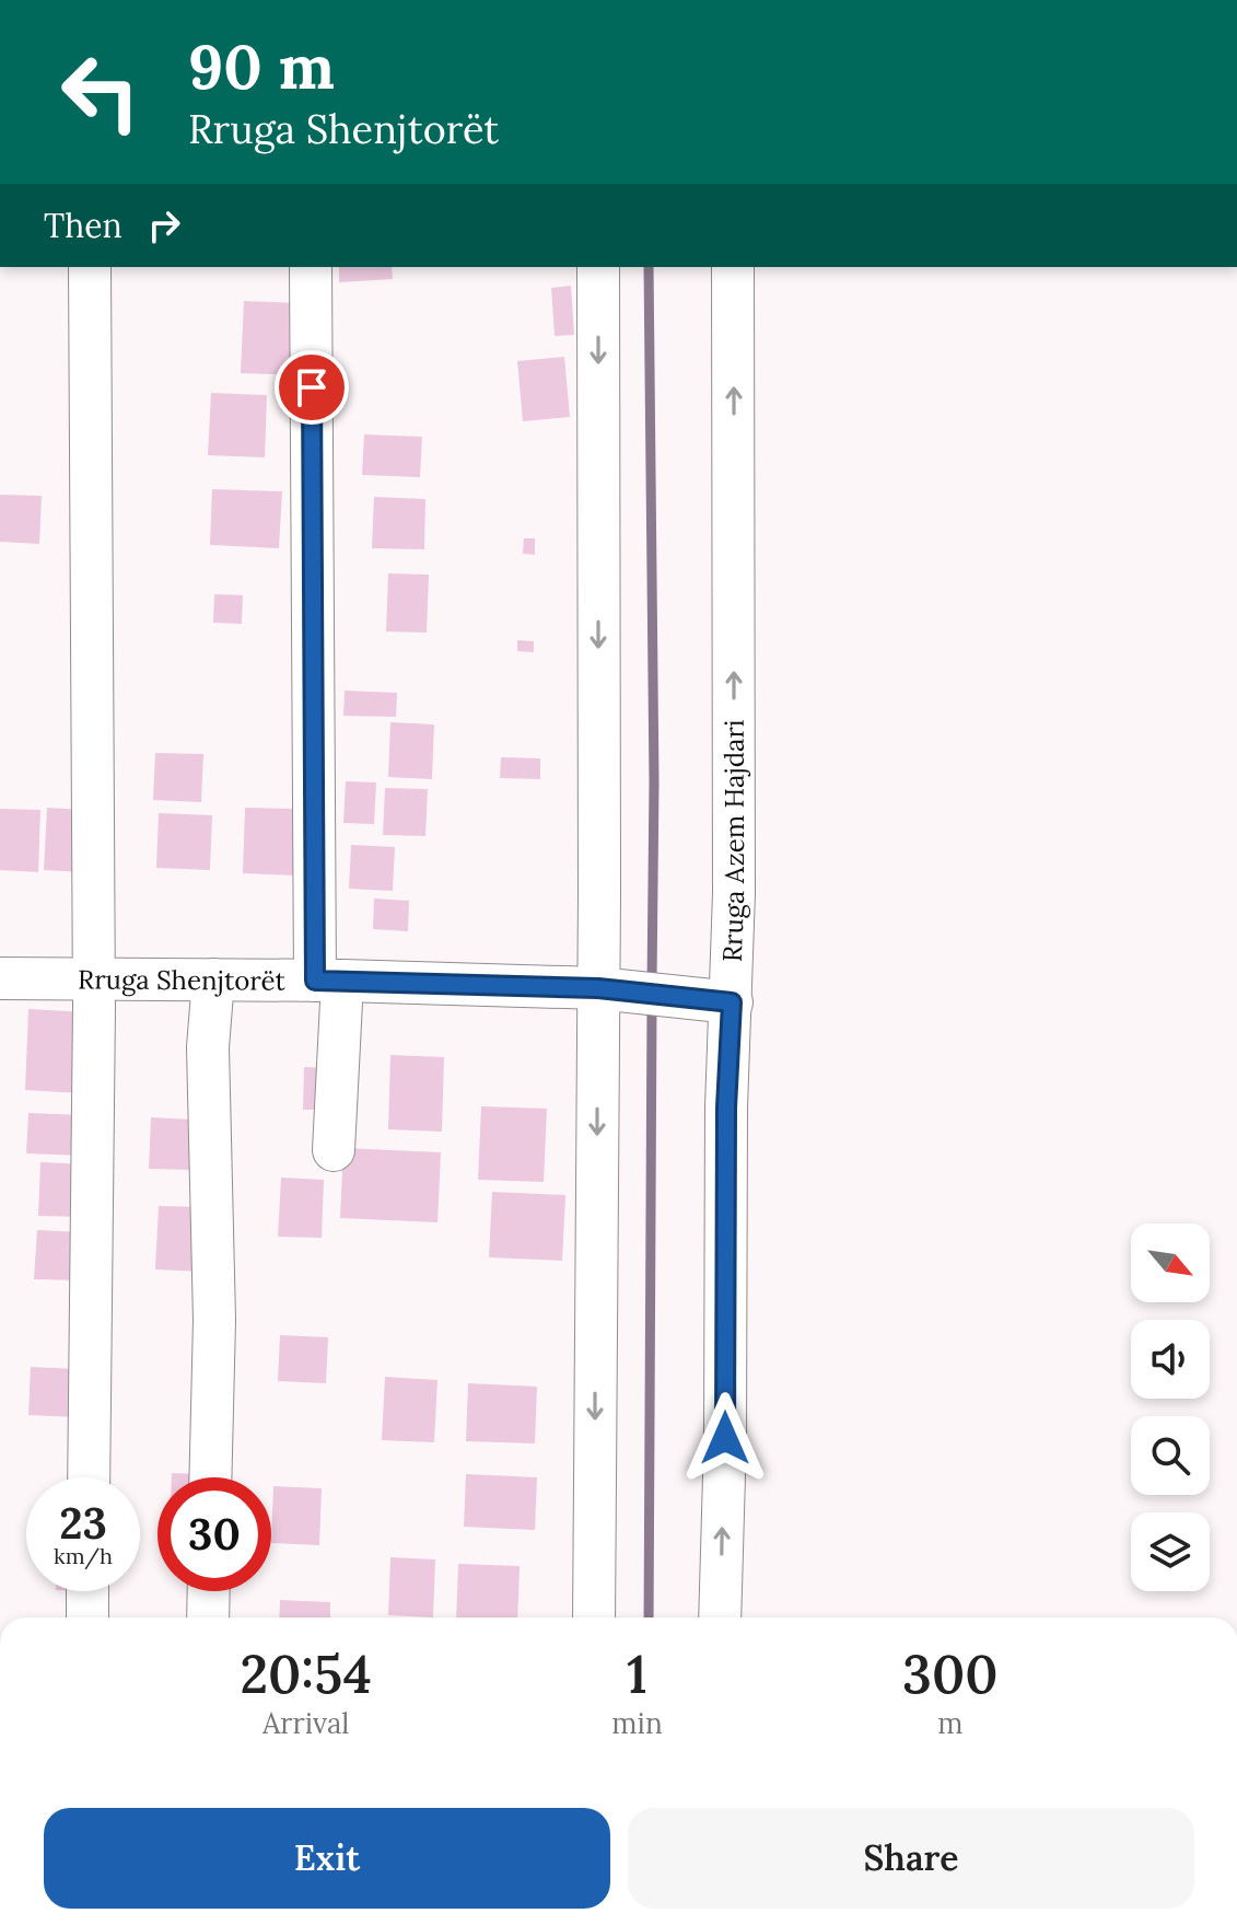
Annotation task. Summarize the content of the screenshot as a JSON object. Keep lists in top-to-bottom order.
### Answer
{
  "streets": {
    "street": ["Rruga Azem Hajdari", "Rruga Shenjtorët"]
  },
  "crossings": [
    ["Rruga Azem Hajdari", "Rruga Shenjtorët"]
  ],
  "north": "bottom right",
  "page": {
    "turn": ["90 m", "Rruga Shenjtorët"],
    "then": "Then",
    "speed": "23 km/h",
    "limit": "30",
    "eta": [
      "20:54",
      "Arrival",
      "1",
      "min",
      "300",
      "m"
    ],
    "buttons": ["Exit", "Share"]
  }
}
